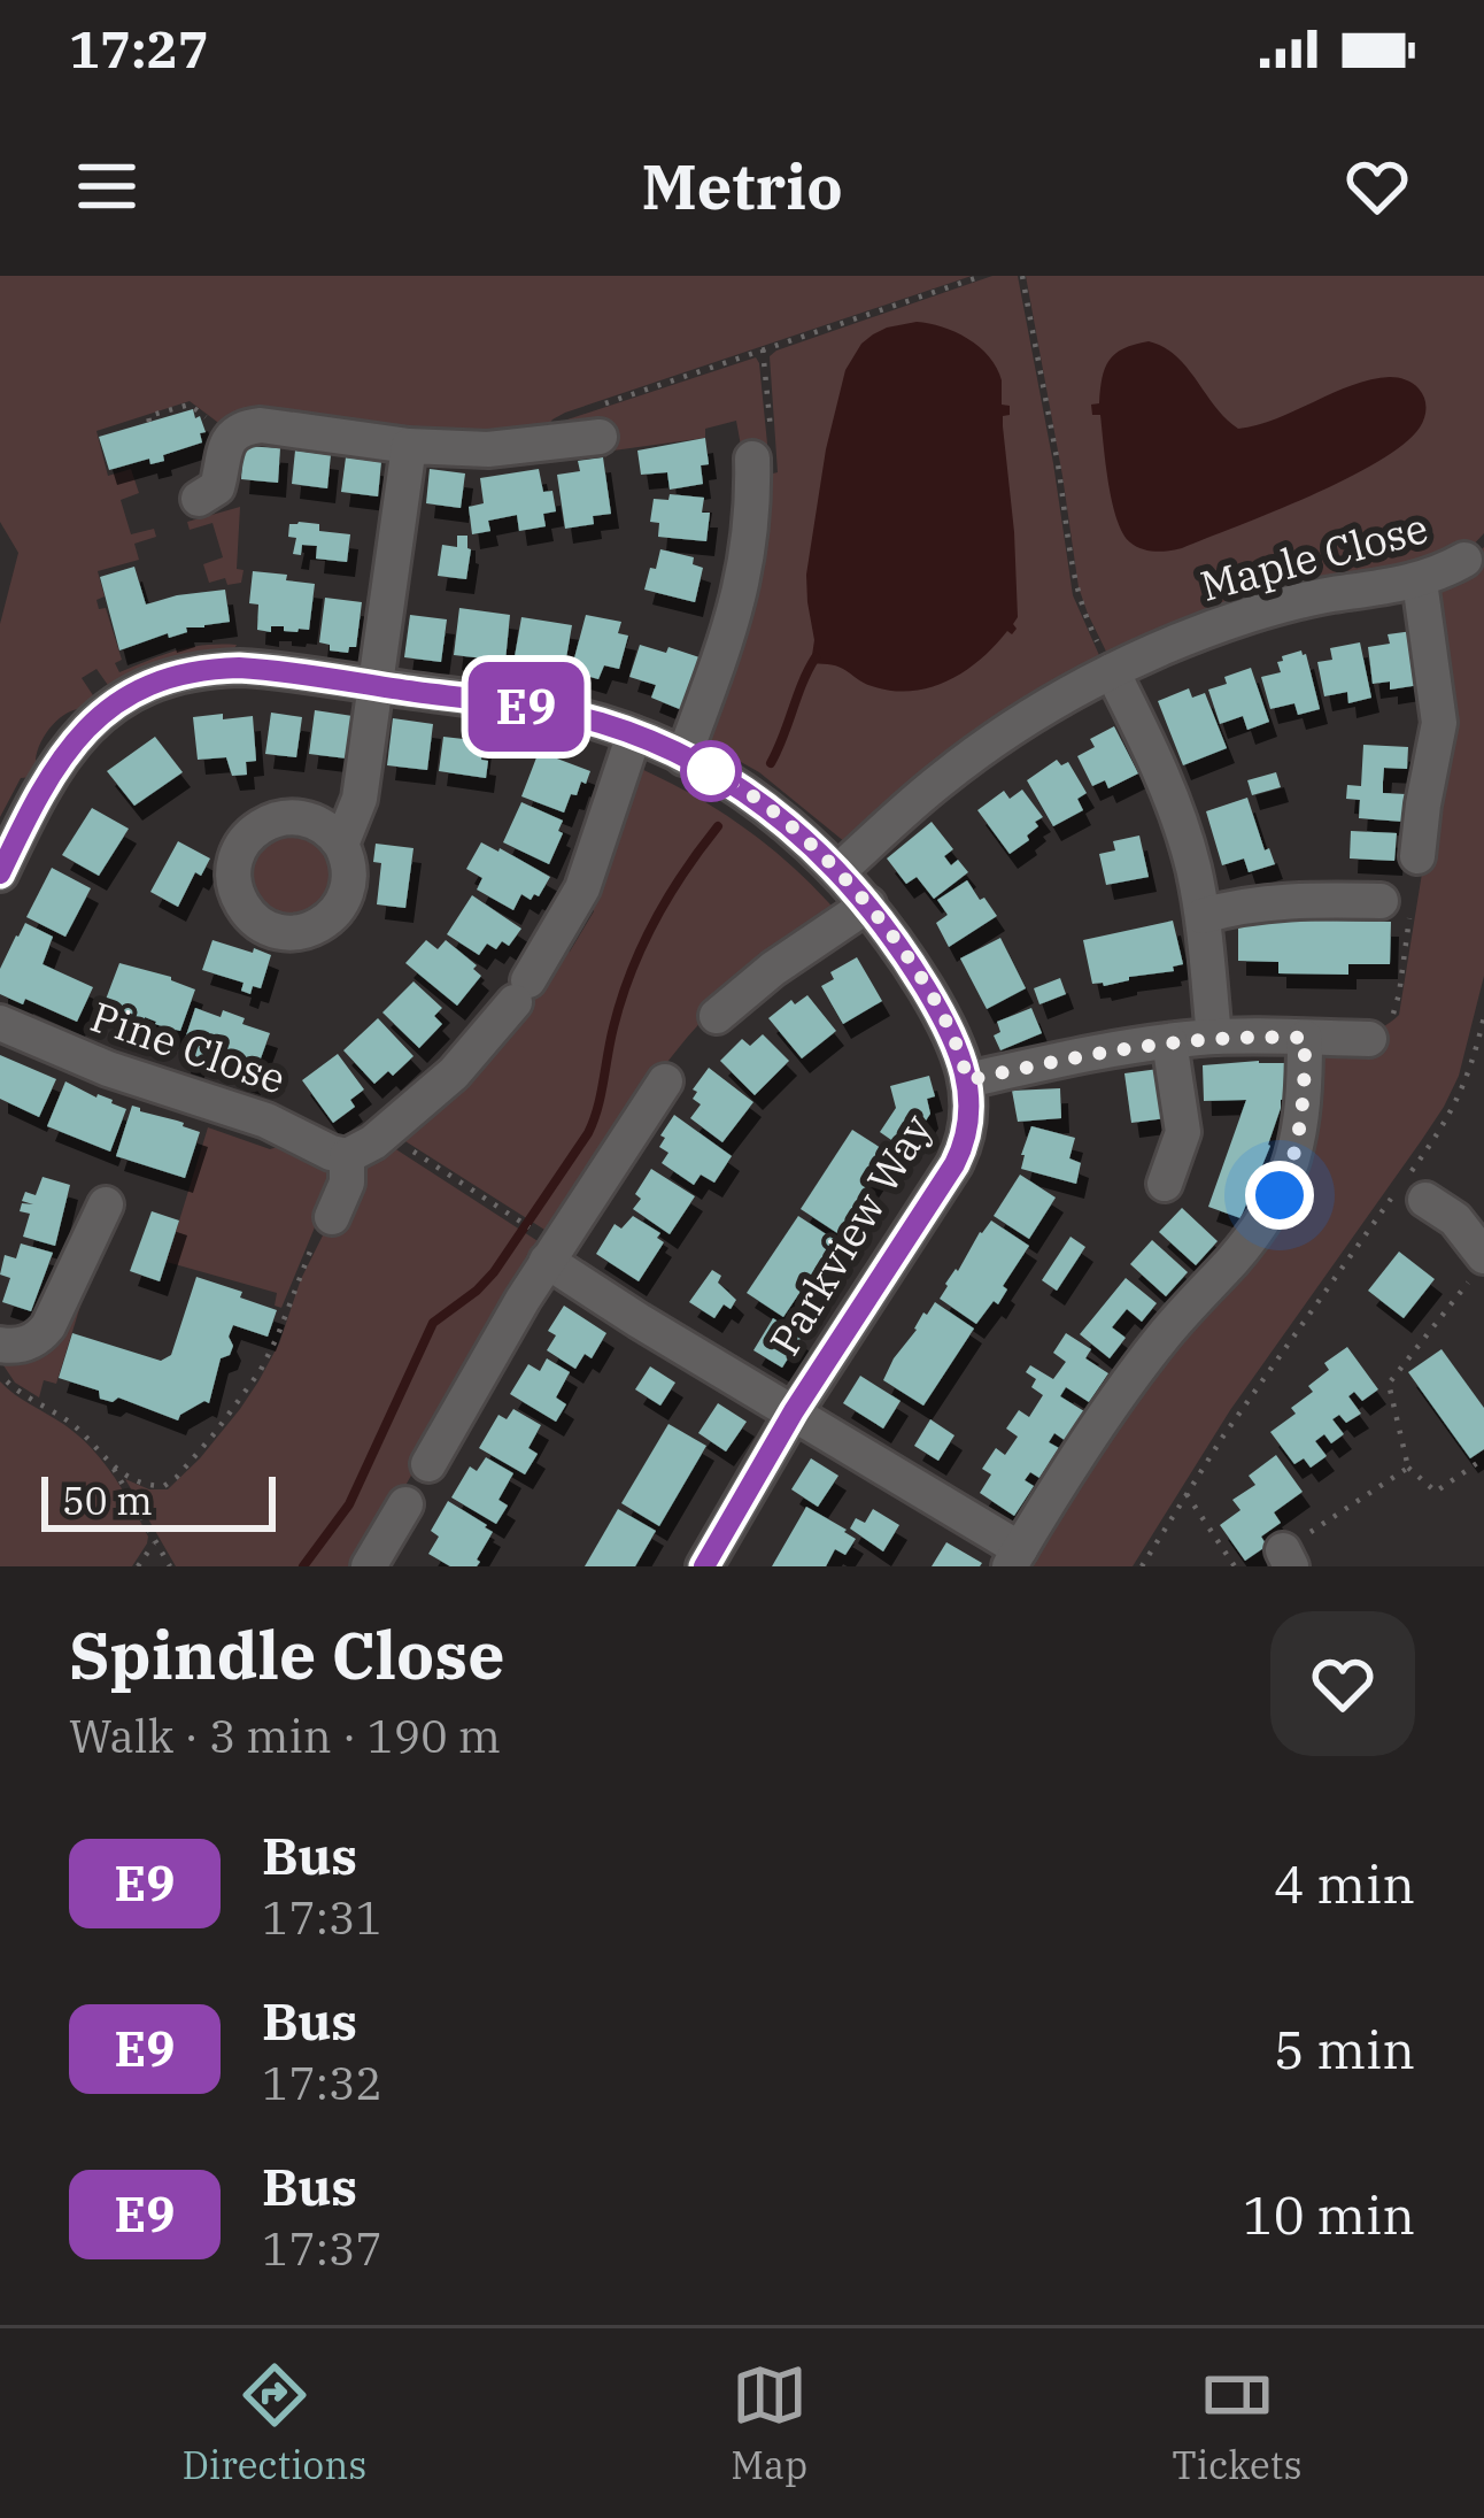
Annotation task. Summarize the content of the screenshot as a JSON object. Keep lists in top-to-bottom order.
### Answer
{
  "streets": {
    "street": ["Maple Close", "Pine Close", "Parkview Way"]
  },
  "crossings": [
    ["Maple Close", "Parkview Way"]
  ],
  "lines": ["bus line E9"],
  "scale_bar": "50 m",
  "page": {
    "status": "17:27",
    "header": "Metrio",
    "on_map": "E9",
    "scale": "50 m",
    "heading": ["Spindle Close", "Walk · 3 min · 190 m"],
    "list": [
      {
        "mark": "E9",
        "name": "Bus",
        "note": "17:31",
        "value": "4 min"
      },
      {
        "mark": "E9",
        "name": "Bus",
        "note": "17:32",
        "value": "5 min"
      },
      {
        "mark": "E9",
        "name": "Bus",
        "note": "17:37",
        "value": "10 min"
      }
    ],
    "tabs": ["Directions", "Map", "Tickets"]
  }
}
